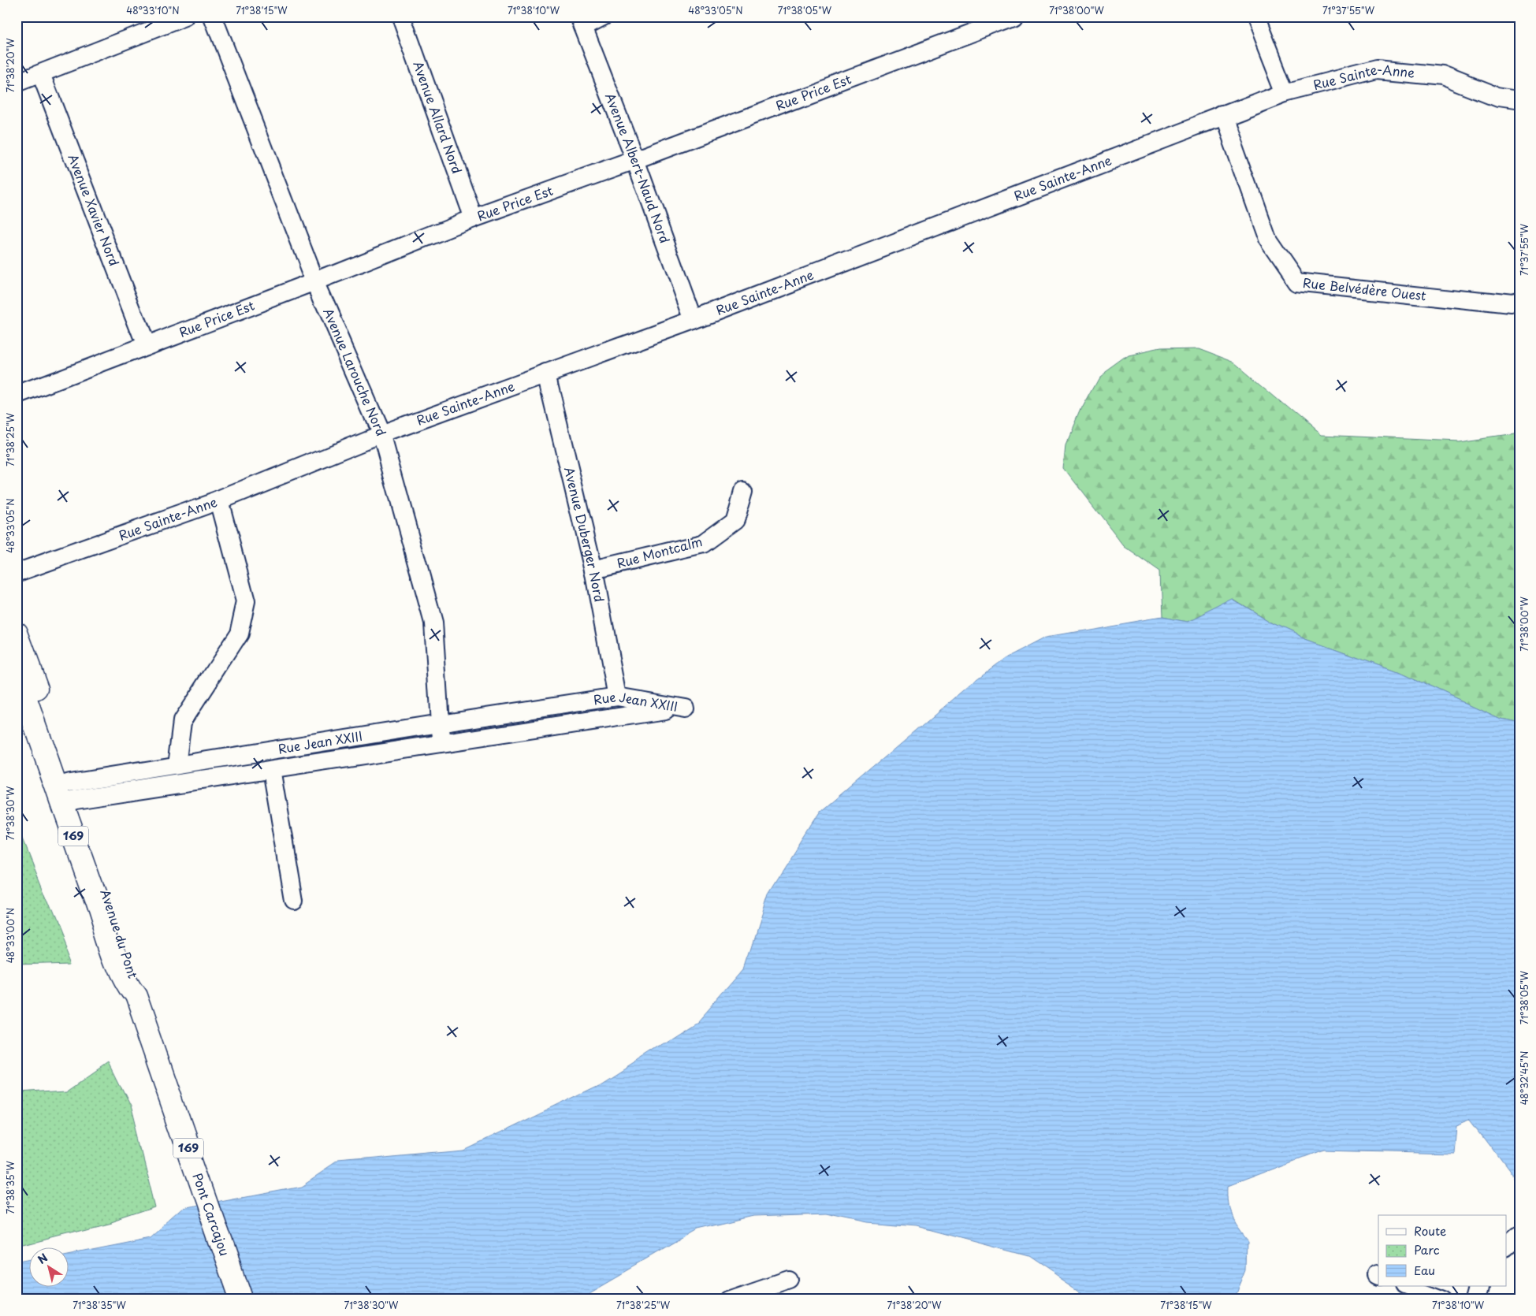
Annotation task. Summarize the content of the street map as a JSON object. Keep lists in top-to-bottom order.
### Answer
{
  "streets": {
    "main road": ["169", "Avenue du Pont", "Pont Carcajou"],
    "street": [
      "Rue Sainte-Anne",
      "Rue Price Est",
      "Avenue Allard Nord",
      "Avenue Albert-Naud Nord",
      "Avenue Xavier Nord",
      "Rue Belvédère Ouest",
      "Avenue Larouche Nord",
      "Avenue Duberger Nord",
      "Rue Montcalm",
      "Rue Jean XXIII"
    ]
  },
  "crossings": [
    ["Rue Sainte-Anne", "Avenue Albert-Naud Nord"],
    ["Rue Sainte-Anne", "Rue Belvédère Ouest"],
    ["Rue Sainte-Anne", "Avenue Larouche Nord"],
    ["Rue Sainte-Anne", "Avenue Duberger Nord"],
    ["Rue Price Est", "Avenue Allard Nord"],
    ["Rue Price Est", "Avenue Albert-Naud Nord"],
    ["Rue Price Est", "Avenue Xavier Nord"],
    ["Rue Price Est", "Avenue Larouche Nord"],
    ["Avenue Larouche Nord", "Rue Jean XXIII"],
    ["Avenue Duberger Nord", "Rue Montcalm"],
    ["Avenue Duberger Nord", "Rue Jean XXIII"],
    ["Rue Jean XXIII", "Avenue du Pont"],
    ["Avenue du Pont", "Pont Carcajou"]
  ],
  "legend": ["Route", "Parc", "Eau"],
  "north": "top left",
  "coordinates": [
    "48°33'10\"N",
    "71°38'15\"W",
    "71°38'10\"W",
    "48°33'05\"N",
    "71°38'05\"W",
    "71°38'00\"W",
    "71°37'55\"W",
    "71°38'20\"W",
    "71°38'25\"W",
    "71°38'30\"W",
    "48°33'00\"N",
    "48°32'45\"N",
    "71°38'35\"W"
  ]
}
